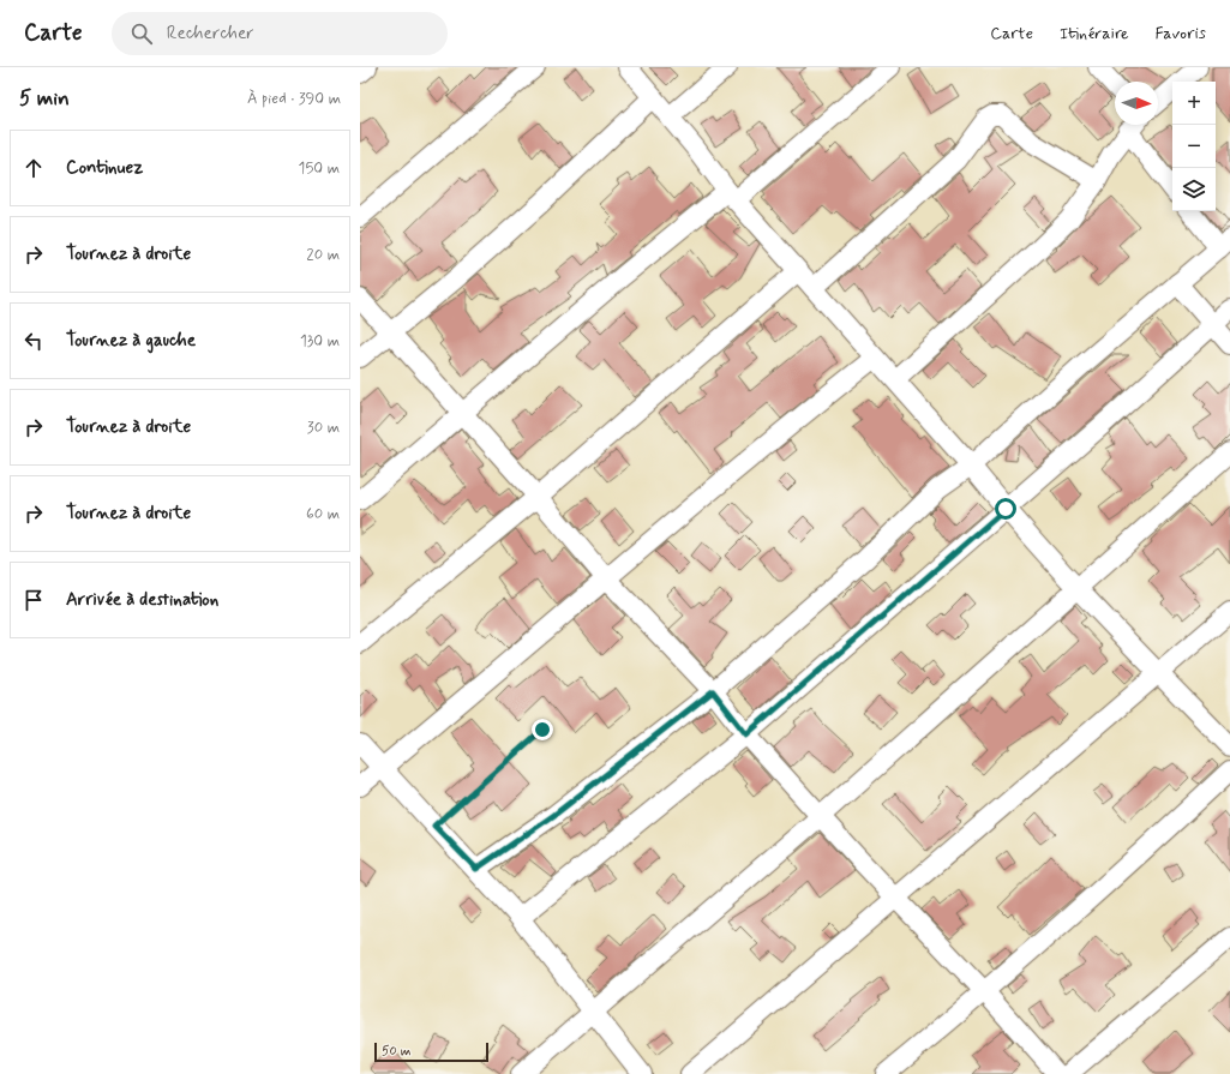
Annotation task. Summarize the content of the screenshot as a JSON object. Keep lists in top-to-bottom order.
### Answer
{
  "scale_bar": "50 m",
  "north": "right",
  "page": {
    "header": "Carte",
    "search": "Rechercher",
    "nav": ["Carte", "Itinéraire", "Favoris"],
    "heading": ["5 min", "À pied · 390 m"],
    "map_buttons": ["+", "−"],
    "list": [
      ["Continuez", "150 m"],
      ["Tournez à droite", "20 m"],
      ["Tournez à gauche", "130 m"],
      ["Tournez à droite", "30 m"],
      ["Tournez à droite", "60 m"],
      "Arrivée à destination"
    ],
    "scale": "50 m"
  }
}
